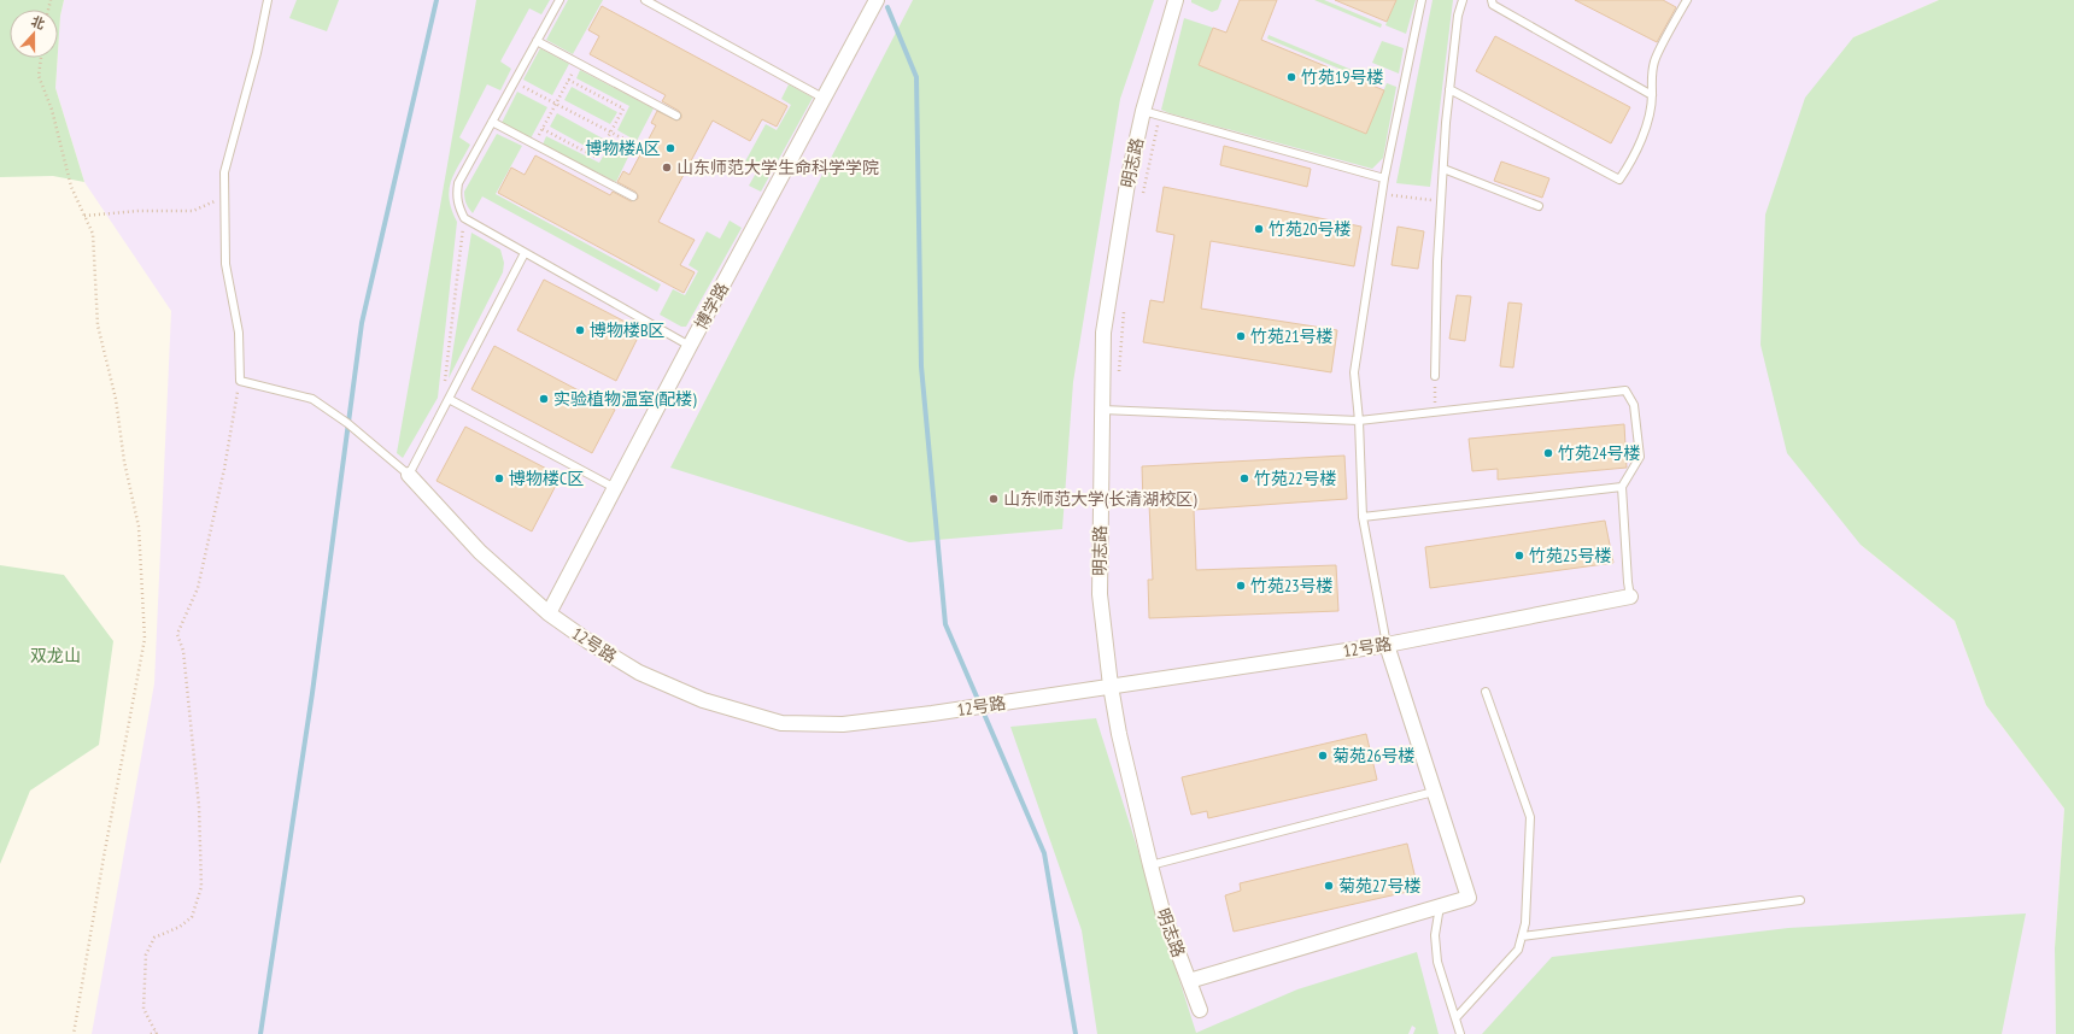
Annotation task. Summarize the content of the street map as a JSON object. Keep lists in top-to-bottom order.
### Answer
{
  "streets": {
    "street": ["明志路", "博学路", "12号路"]
  },
  "crossings": [
    ["明志路", "12号路"],
    ["博学路", "12号路"]
  ],
  "parks": ["双龙山"],
  "places": [
    "竹苑19号楼",
    "博物楼A区",
    "山东师范大学生命科学学院",
    "竹苑20号楼",
    "博物楼B区",
    "竹苑21号楼",
    "实验植物温室(配楼)",
    "竹苑24号楼",
    "博物楼C区",
    "竹苑22号楼",
    "山东师范大学(长清湖校区)",
    "竹苑25号楼",
    "竹苑23号楼",
    "菊苑26号楼",
    "菊苑27号楼"
  ],
  "north": "top"
}
